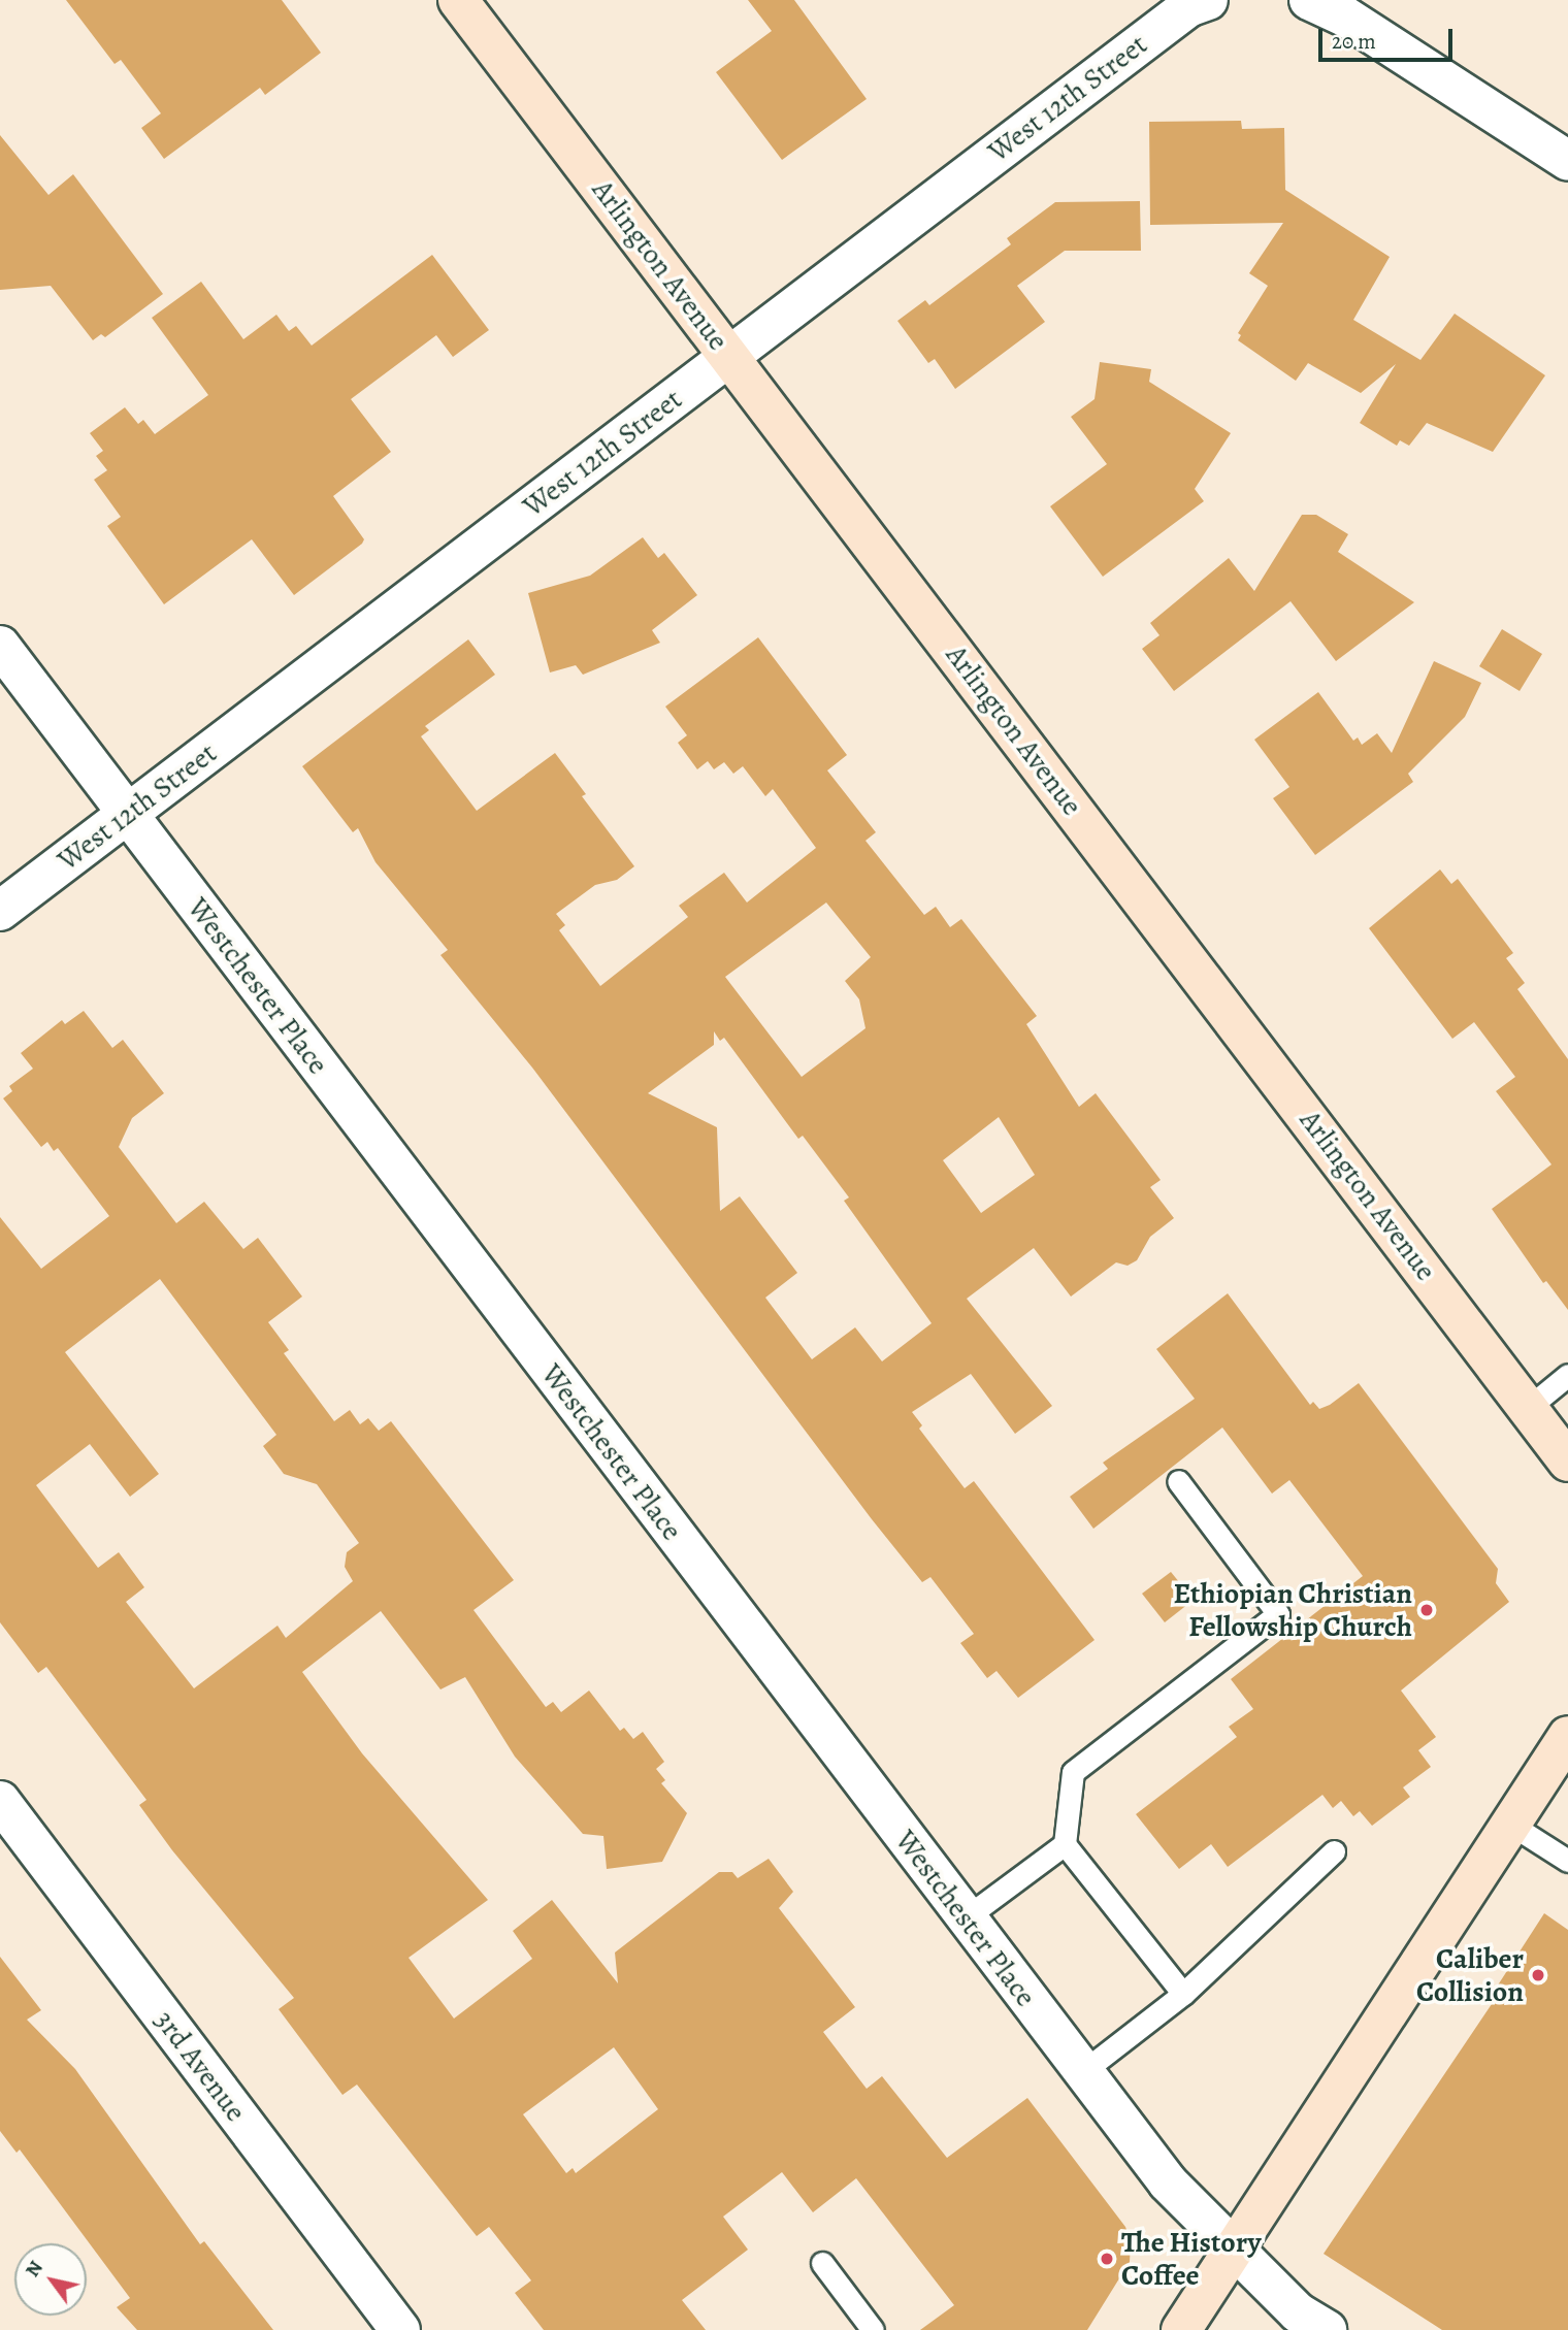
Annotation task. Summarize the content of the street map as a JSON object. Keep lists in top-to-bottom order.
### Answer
{
  "streets": {
    "main road": ["Arlington Avenue"],
    "street": ["West 12th Street", "Westchester Place", "3rd Avenue"]
  },
  "crossings": [
    ["West 12th Street", "Arlington Avenue"],
    ["West 12th Street", "Westchester Place"]
  ],
  "places": ["Ethiopian Christian Fellowship Church", "Caliber Collision", "The History Coffee"],
  "scale_bar": "20 m",
  "north": "top left"
}
